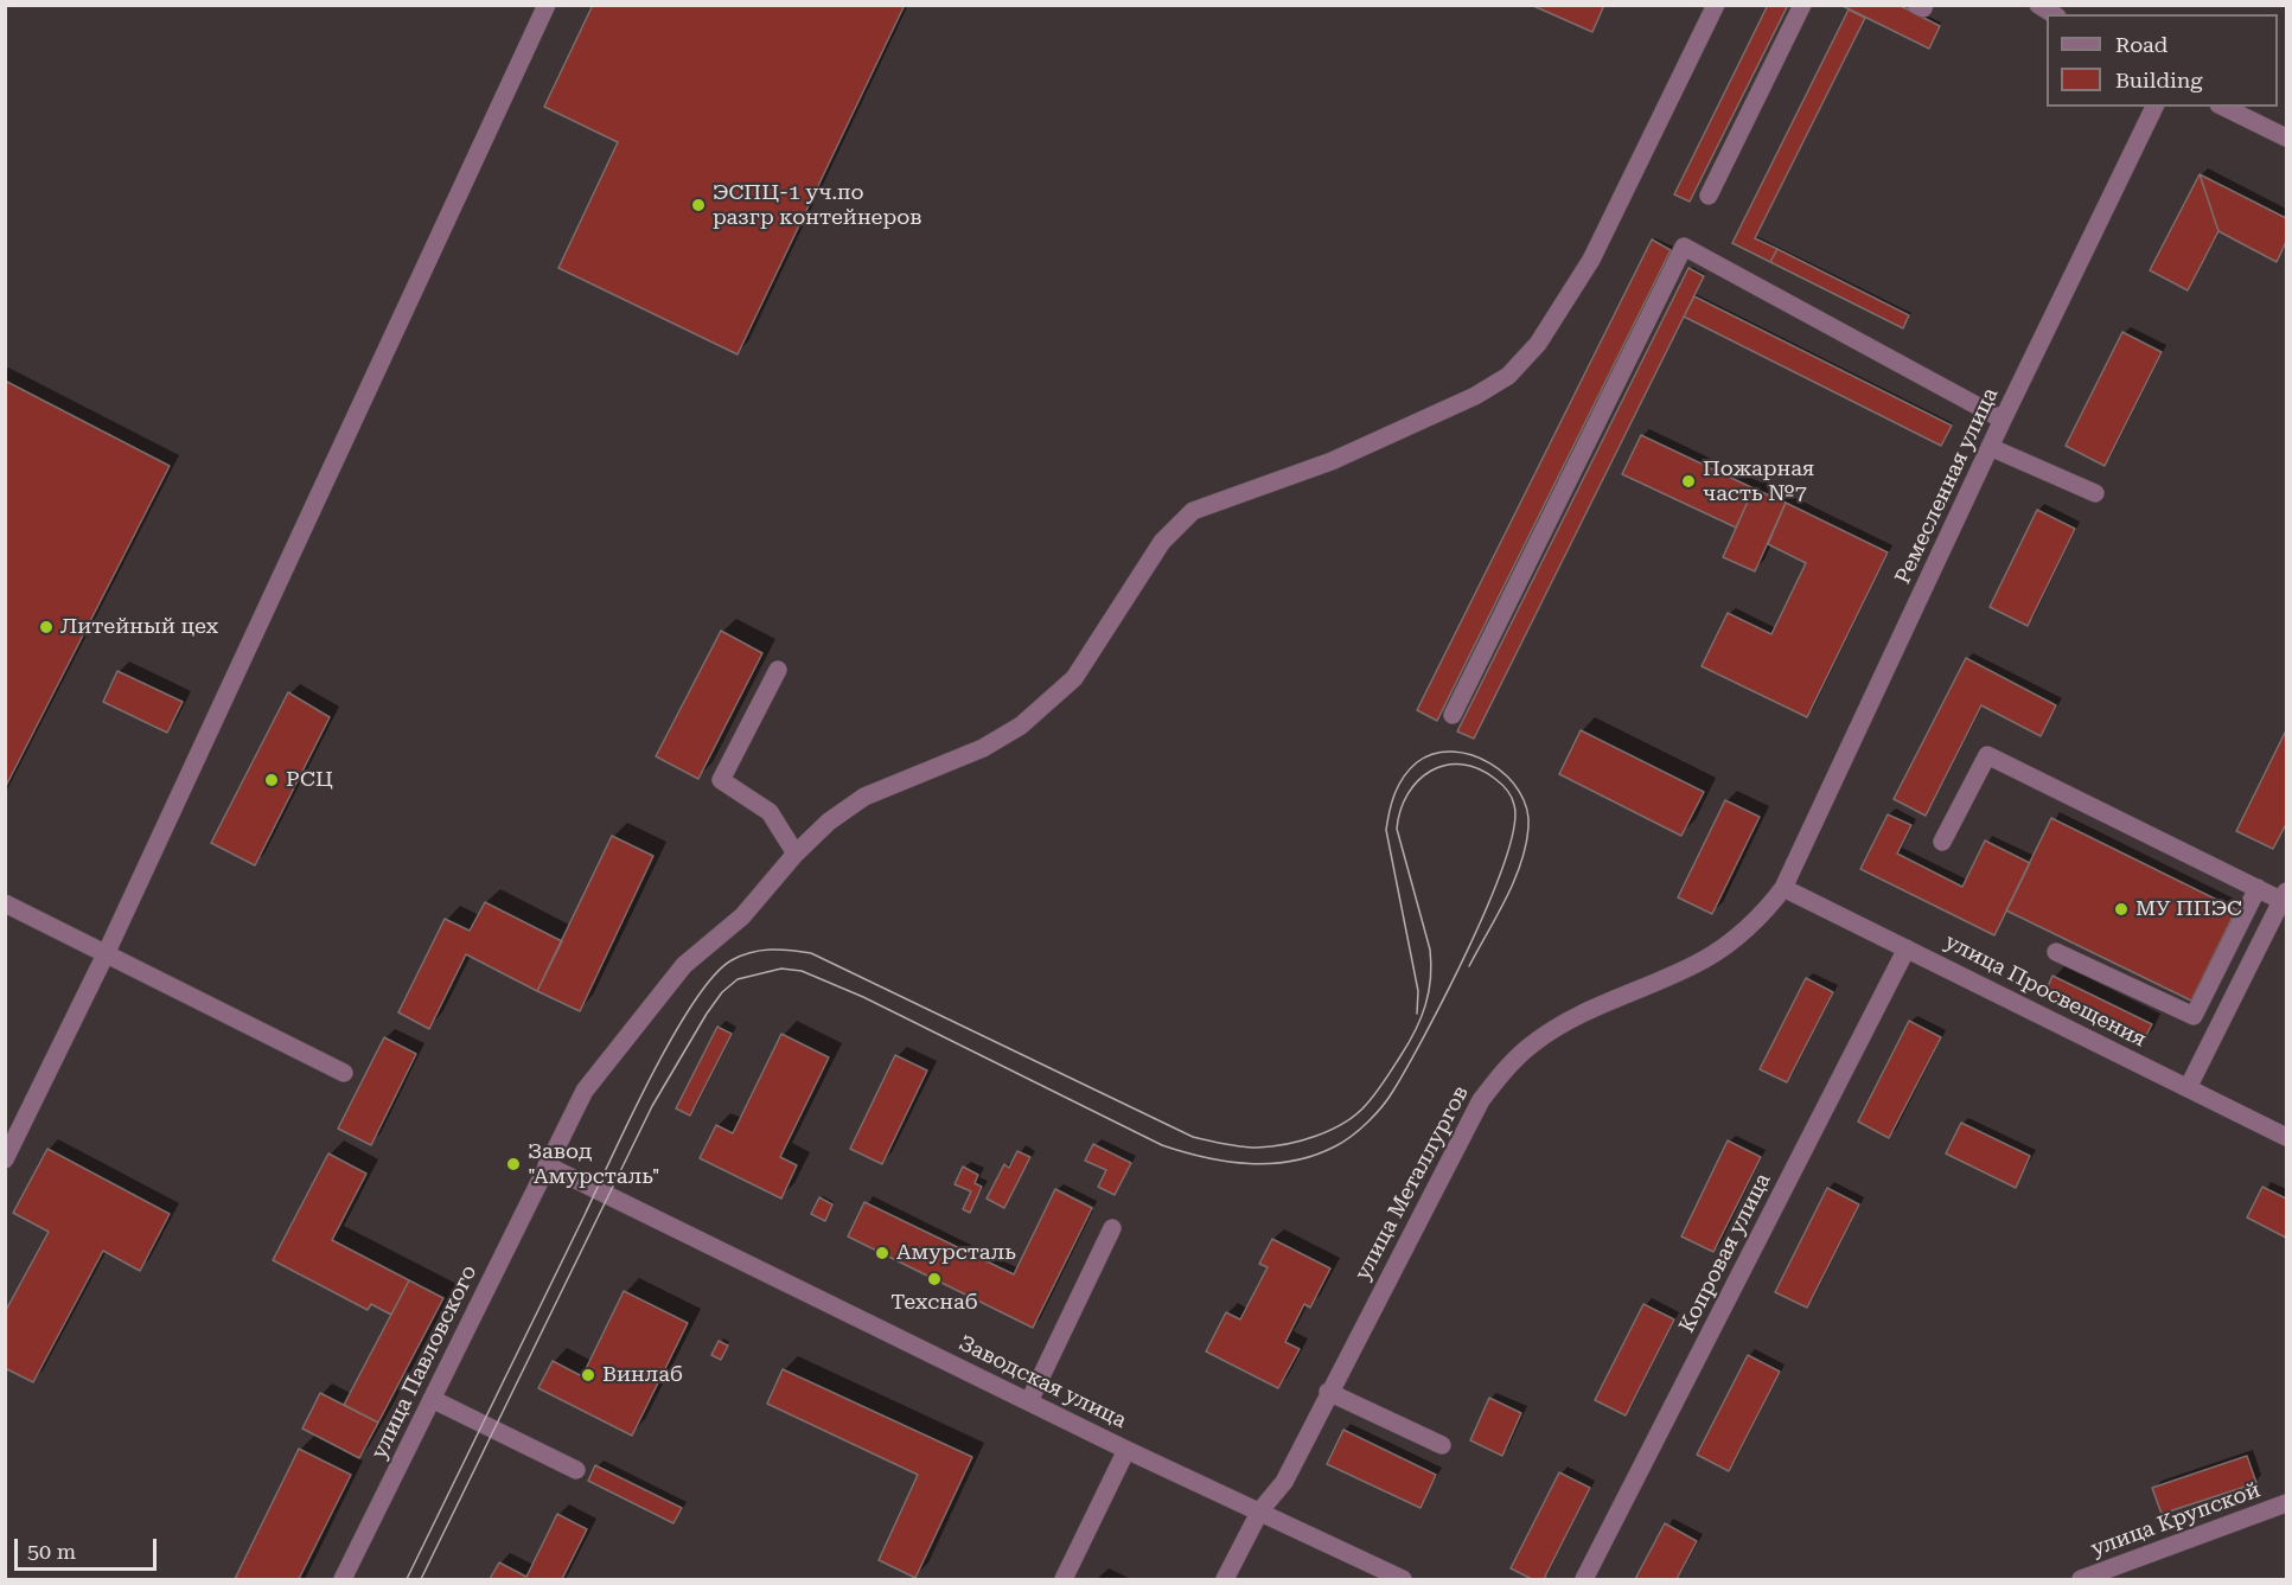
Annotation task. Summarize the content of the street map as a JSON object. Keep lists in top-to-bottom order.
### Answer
{
  "streets": {
    "street": [
      "Ремесленная улица",
      "улица Просвещения",
      "улица Металлургов",
      "Копровая улица",
      "улица Павловского",
      "Заводская улица",
      "улица Крупской"
    ]
  },
  "crossings": [
    ["Ремесленная улица", "улица Просвещения"],
    ["Ремесленная улица", "улица Металлургов"],
    ["улица Просвещения", "улица Металлургов"],
    ["улица Просвещения", "Копровая улица"],
    ["улица Металлургов", "Заводская улица"],
    ["улица Павловского", "Заводская улица"]
  ],
  "places": [
    "ЭСПЦ-1 уч.по разгр контейнеров",
    "Пожарная часть №7",
    "Литейный цех",
    "РСЦ",
    "МУ ППЭС",
    "Завод \"Амурсталь\"",
    "Амурсталь",
    "Техснаб",
    "Винлаб"
  ],
  "legend": ["Road", "Building"],
  "scale_bar": "50 m"
}
